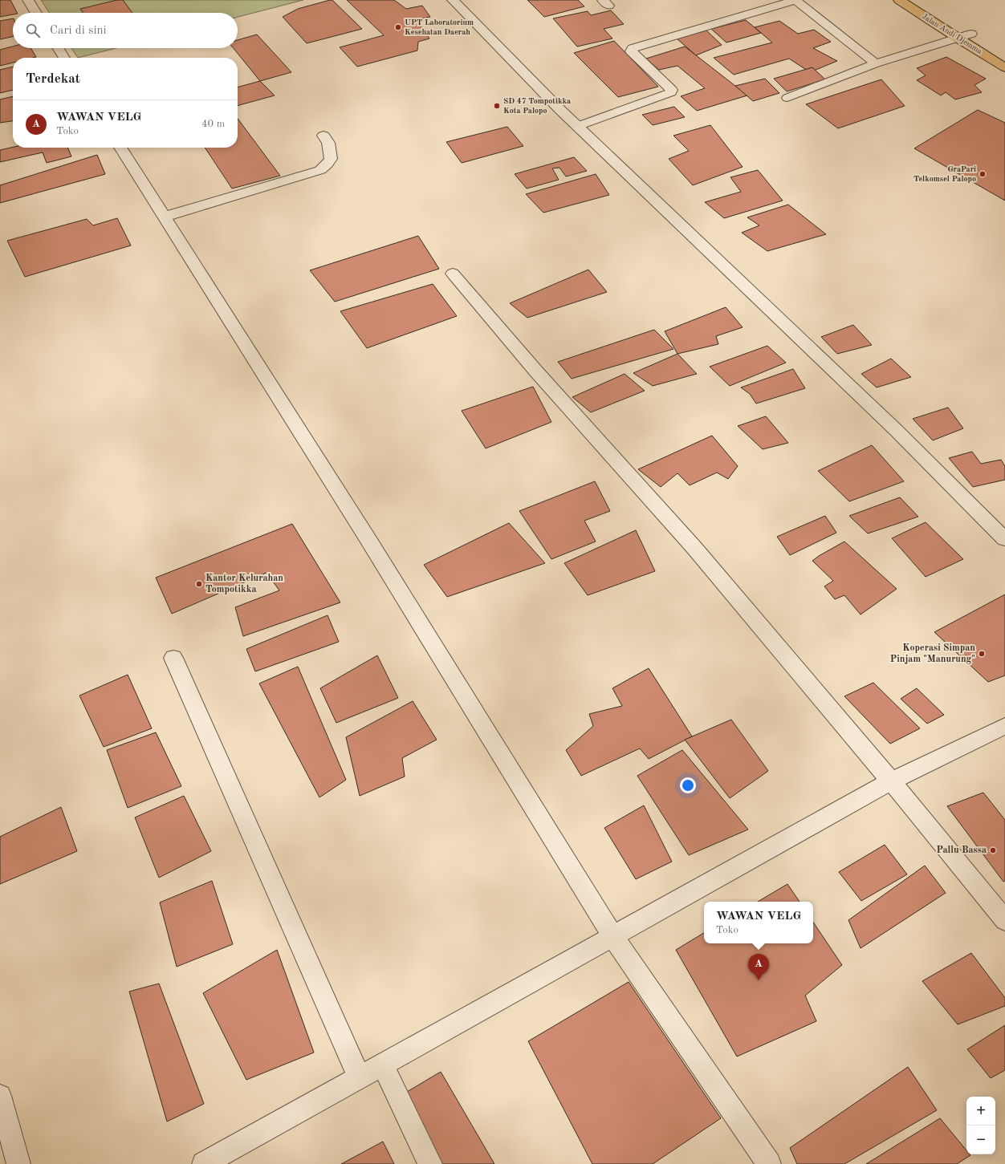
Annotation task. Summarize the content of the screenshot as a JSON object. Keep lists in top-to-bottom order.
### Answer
{
  "streets": {
    "highway": ["Jalan Andi Djemma"]
  },
  "places": [
    "UPT Laboratorium Kesehatan Daerah",
    "SD 47 Tompotikka Kota Palopo",
    "GraPari Telkomsel Palopo",
    "Kantor Kelurahan Tompotikka",
    "Koperasi Simpan Pinjam \"Manurung\"",
    "Pallu Bassa"
  ],
  "page": {
    "search": "Cari di sini",
    "heading": "Terdekat",
    "list": [
      {
        "mark": "A",
        "name": "WAWAN VELG",
        "note": "Toko",
        "value": "40 m"
      }
    ],
    "popup": ["WAWAN VELG", "Toko"],
    "pins": "A",
    "map_buttons": ["+", "−"]
  }
}
